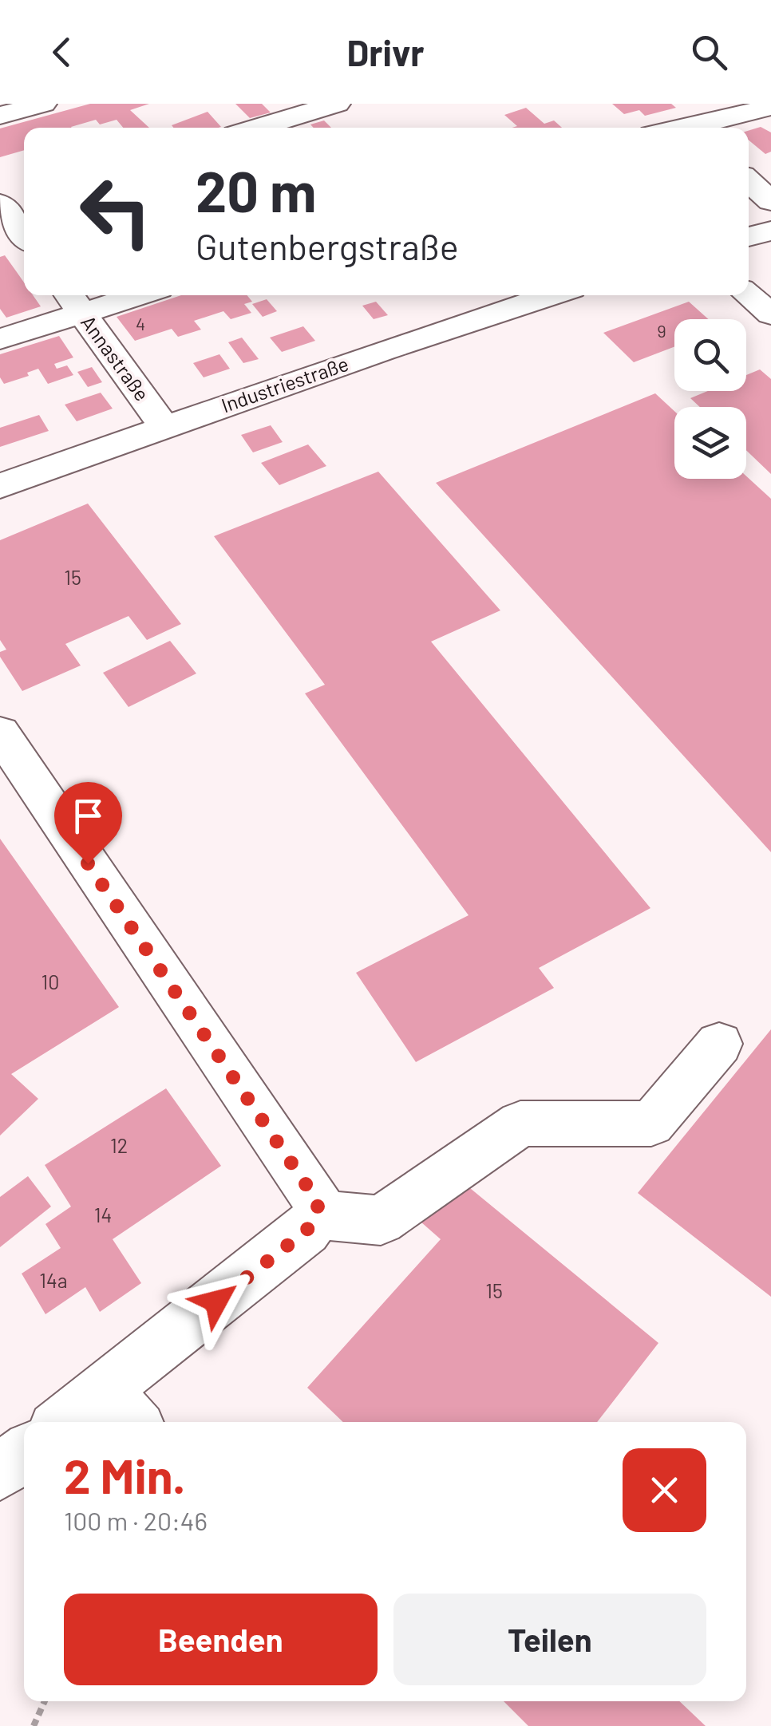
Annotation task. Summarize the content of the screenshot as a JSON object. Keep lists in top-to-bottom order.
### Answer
{
  "streets": {
    "street": ["Annastraße", "Industriestraße"]
  },
  "crossings": [
    ["Annastraße", "Industriestraße"]
  ],
  "house_numbers": [
    "4",
    "9",
    "15",
    "10",
    "12",
    "14",
    "14a",
    "15"
  ],
  "page": {
    "header": "Drivr",
    "turn": ["20 m", "Gutenbergstraße"],
    "heading": ["2 Min.", "100 m · 20:46"],
    "buttons": ["Beenden", "Teilen"]
  }
}
